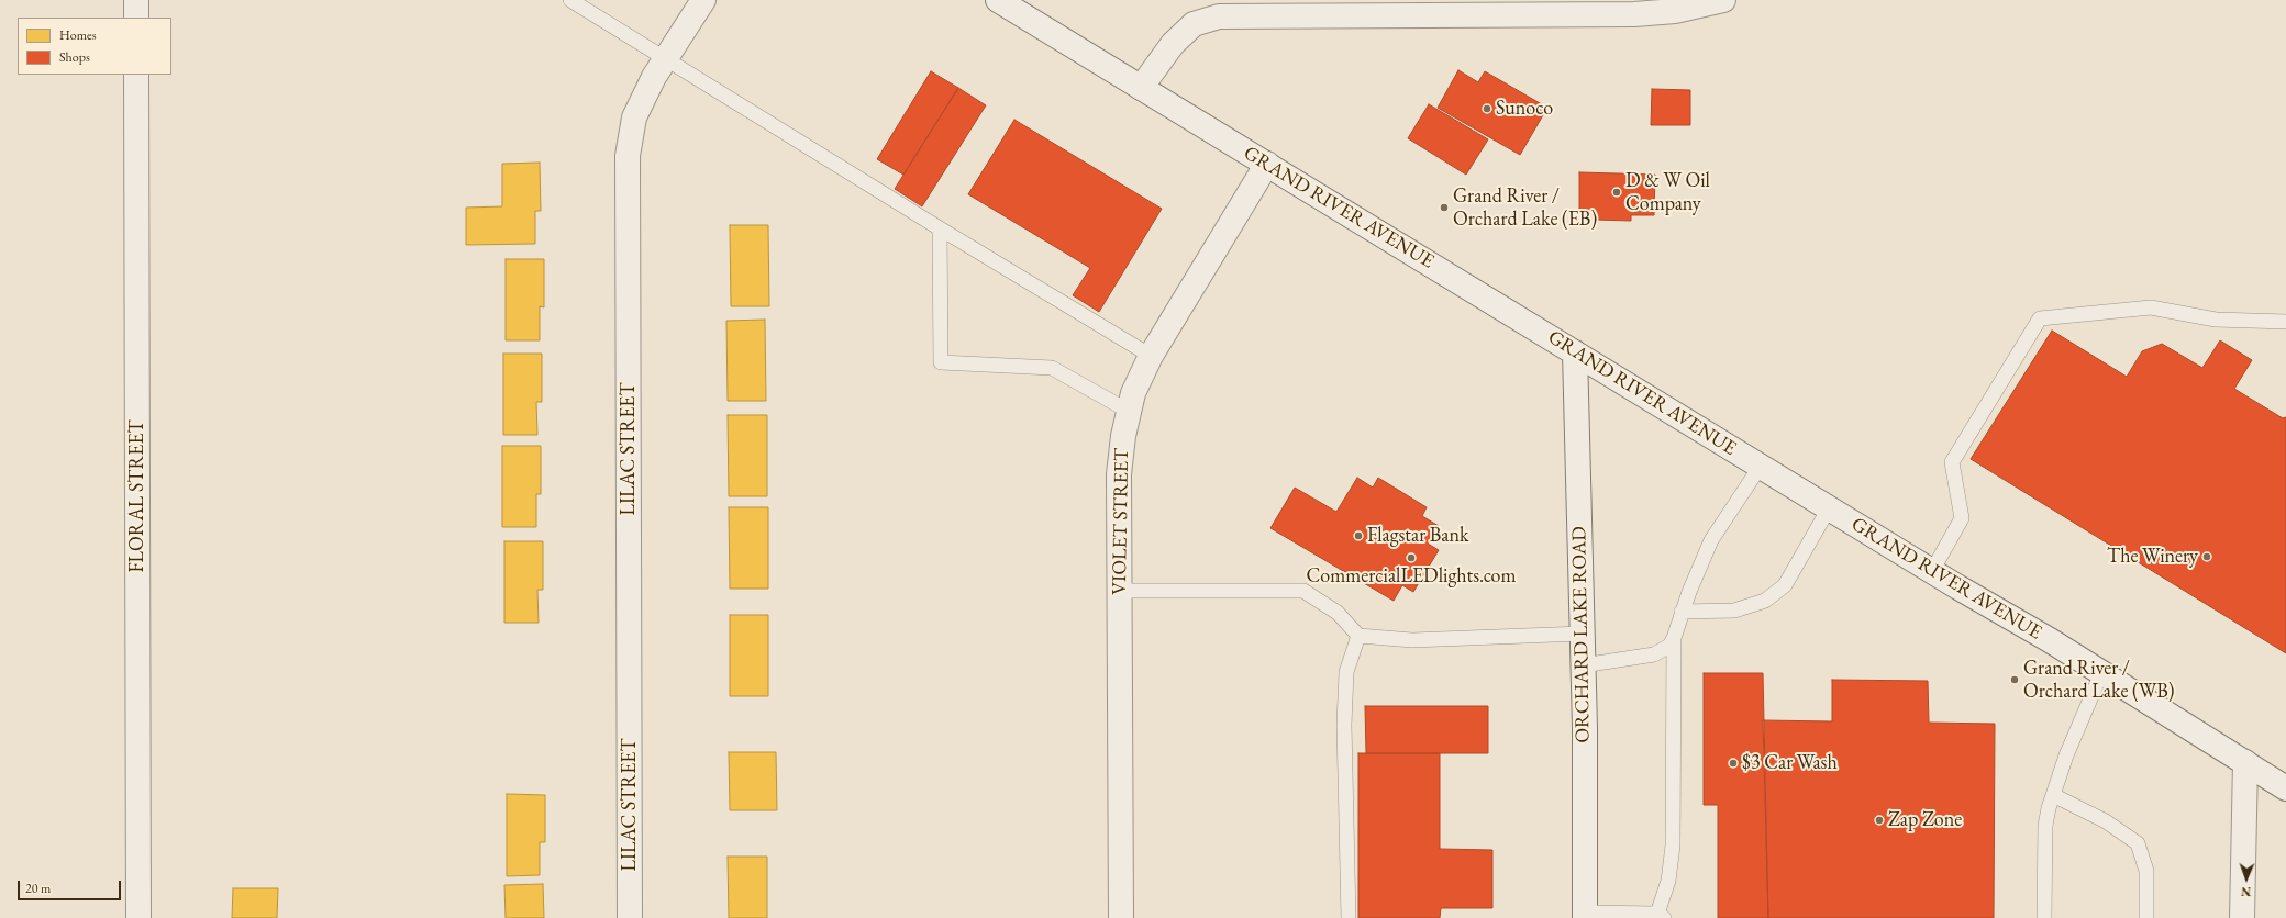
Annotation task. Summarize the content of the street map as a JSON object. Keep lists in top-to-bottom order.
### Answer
{
  "streets": {
    "street": [
      "GRAND RIVER AVENUE",
      "LILAC STREET",
      "FLORAL STREET",
      "VIOLET STREET",
      "ORCHARD LAKE ROAD"
    ]
  },
  "crossings": [
    ["GRAND RIVER AVENUE", "VIOLET STREET"],
    ["GRAND RIVER AVENUE", "ORCHARD LAKE ROAD"]
  ],
  "places": [
    "Sunoco",
    "D & W Oil Company",
    "Grand River / Orchard Lake (EB)",
    "Flagstar Bank",
    "The Winery",
    "CommercialLEDlights.com",
    "Grand River / Orchard Lake (WB)",
    "$3 Car Wash",
    "Zap Zone"
  ],
  "legend": ["Homes", "Shops"],
  "scale_bar": "20 m",
  "north": "bottom"
}
